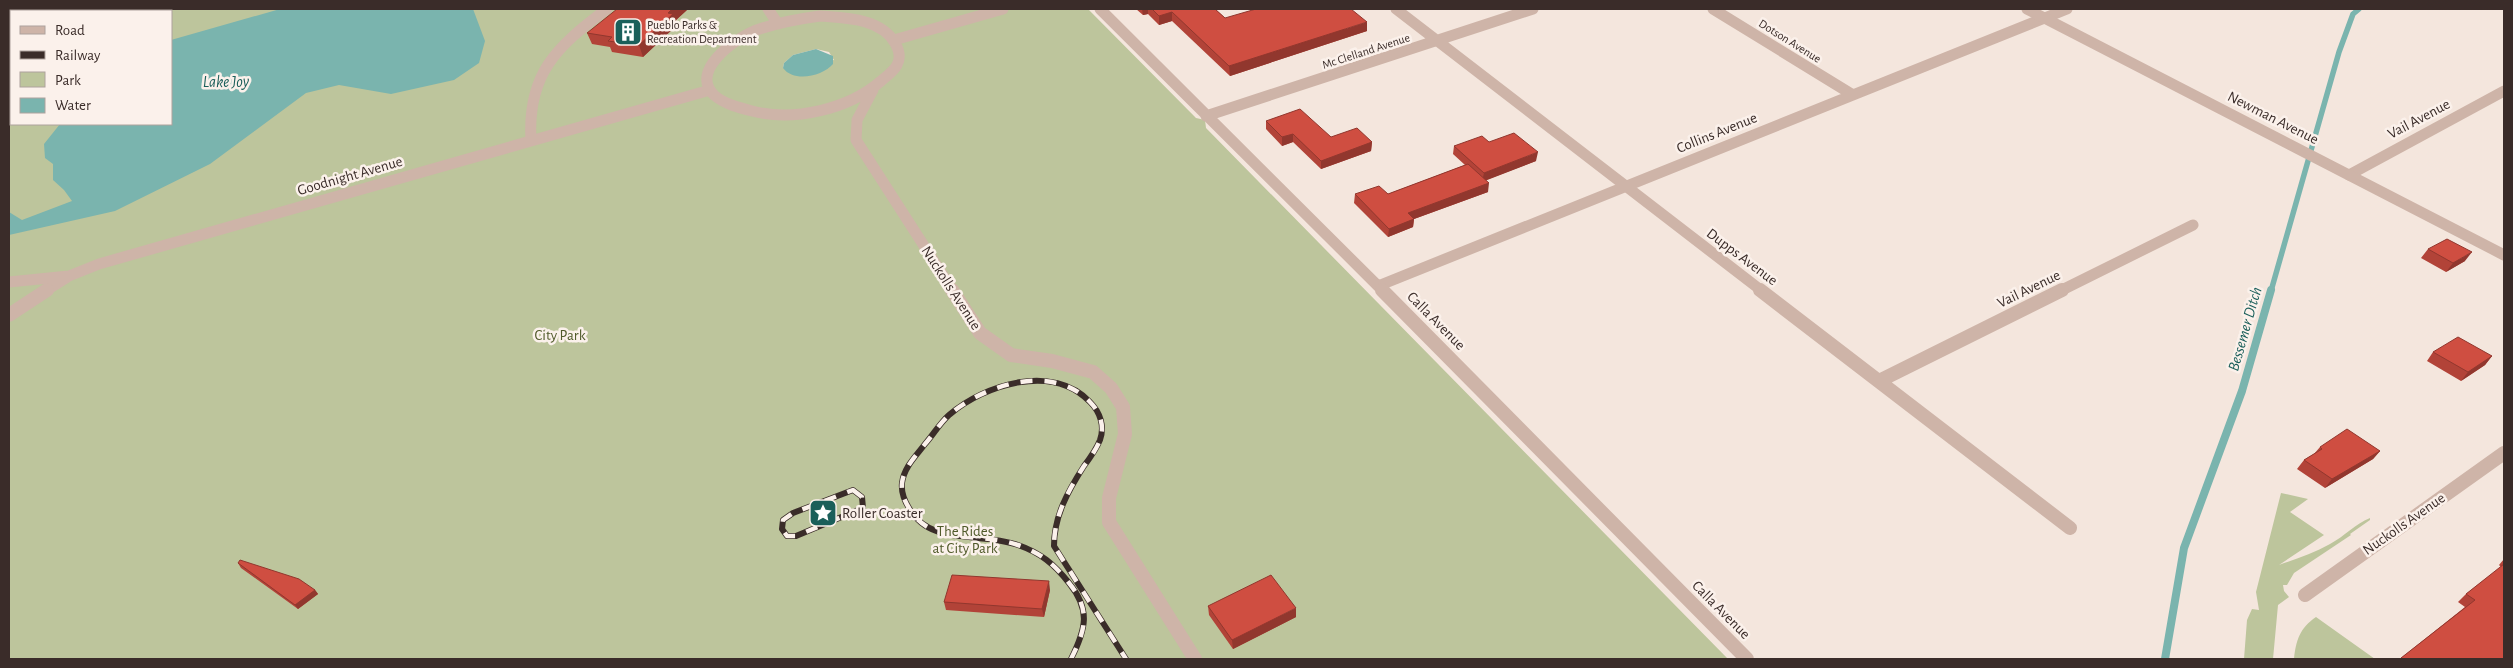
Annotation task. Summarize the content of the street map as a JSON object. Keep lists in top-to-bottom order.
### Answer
{
  "streets": {
    "street": [
      "Dotson Avenue",
      "Mc Clelland Avenue",
      "Newman Avenue",
      "Vail Avenue",
      "Collins Avenue",
      "Goodnight Avenue",
      "Dupps Avenue",
      "Nuckolls Avenue",
      "Calla Avenue"
    ]
  },
  "crossings": [
    ["Dotson Avenue", "Collins Avenue"],
    ["Mc Clelland Avenue", "Dupps Avenue"],
    ["Mc Clelland Avenue", "Calla Avenue"],
    ["Newman Avenue", "Vail Avenue"],
    ["Newman Avenue", "Collins Avenue"],
    ["Vail Avenue", "Dupps Avenue"],
    ["Collins Avenue", "Dupps Avenue"],
    ["Collins Avenue", "Calla Avenue"]
  ],
  "water": ["Lake Joy", "Bessemer Ditch"],
  "parks": ["City Park", "The Rides at City Park"],
  "places": {
    "building": ["Pueblo Parks & Recreation Department"],
    "place": ["Roller Coaster"]
  },
  "legend": [
    "Road",
    "Railway",
    "Park",
    "Water"
  ]
}
